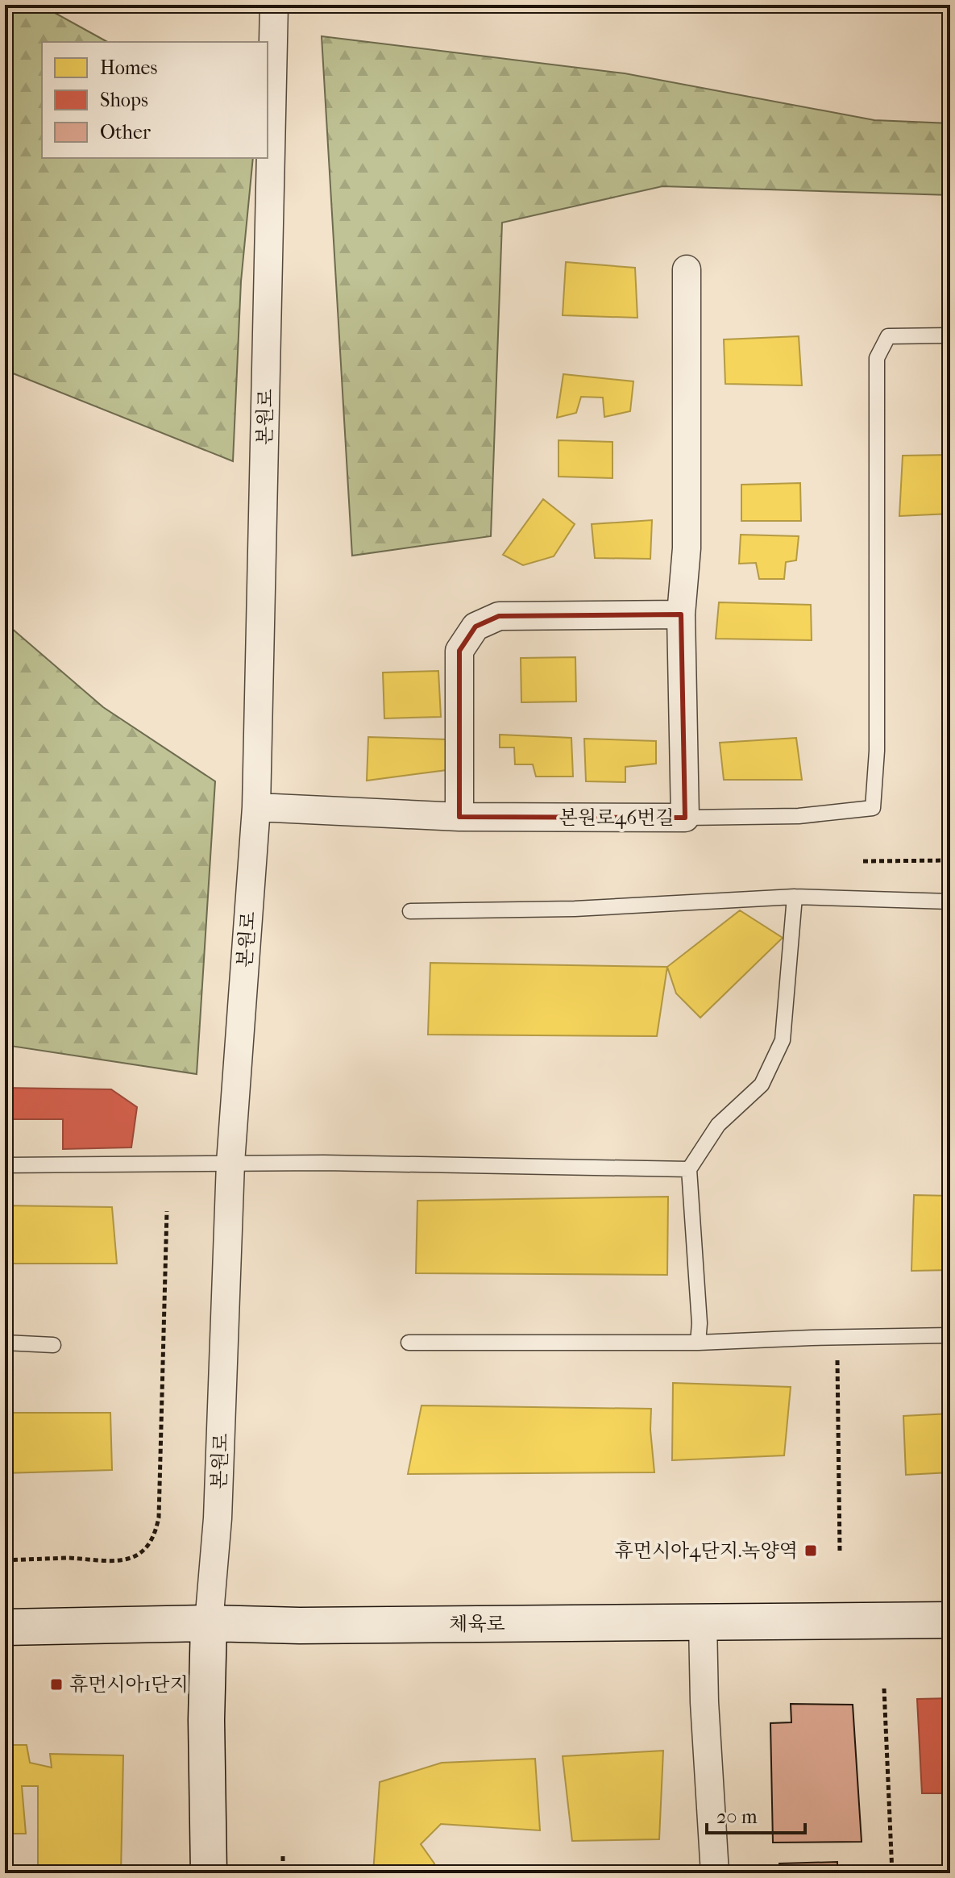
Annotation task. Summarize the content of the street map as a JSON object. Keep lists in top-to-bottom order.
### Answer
{
  "streets": {
    "street": ["본원로", "본원로46번길", "체육로"]
  },
  "crossings": [
    ["본원로", "본원로46번길"],
    ["본원로", "체육로"]
  ],
  "places": {
    "transit": ["휴먼시아4단지.녹양역", "휴먼시아1단지"]
  },
  "legend": ["Homes", "Shops", "Other"],
  "scale_bar": "20 m"
}
